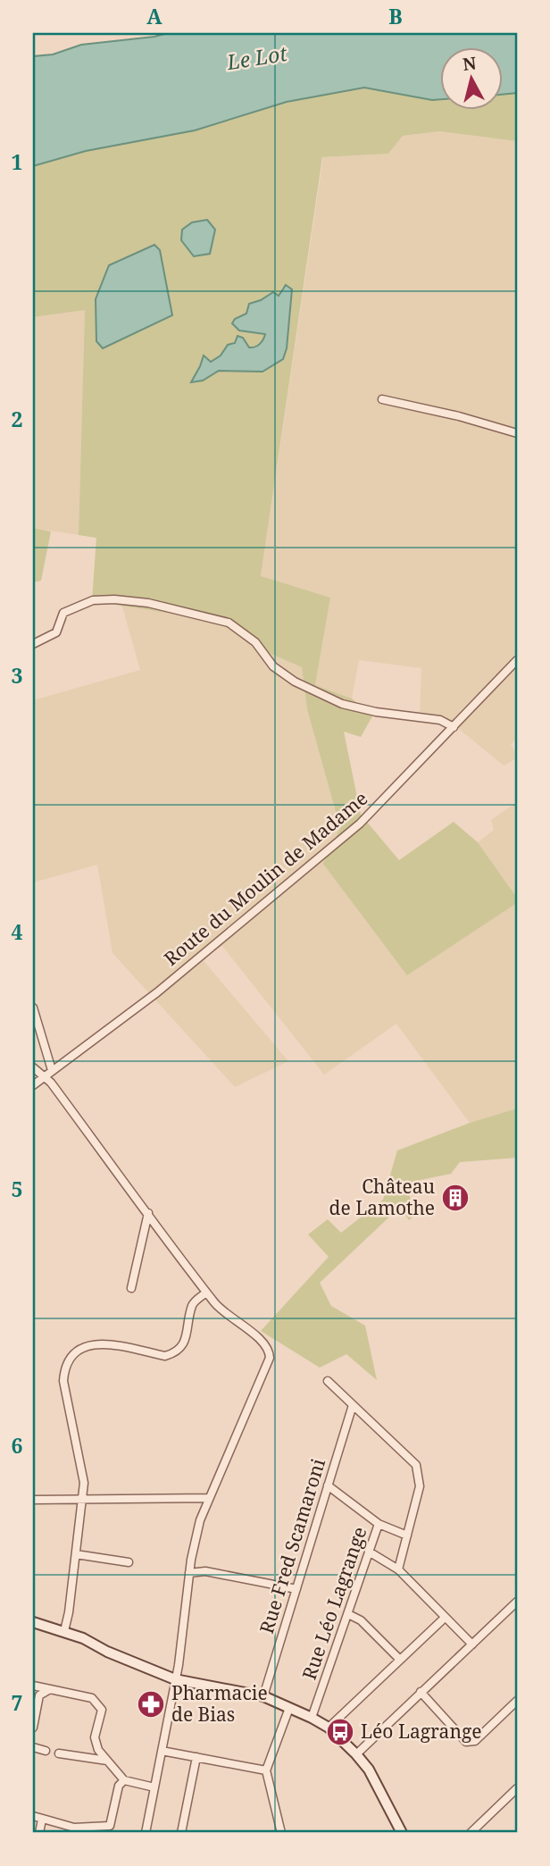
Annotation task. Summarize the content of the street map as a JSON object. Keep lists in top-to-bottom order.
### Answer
{
  "streets": {
    "street": ["Route du Moulin de Madame", "Rue Fred Scamaroni", "Rue Léo Lagrange"]
  },
  "crossings": [
    ["Rue Fred Scamaroni", "Rue Léo Lagrange"]
  ],
  "water": ["Le Lot"],
  "places": {
    "building": ["Château de Lamothe"],
    "pharmacy": ["Pharmacie de Bias"],
    "bus stop": ["Léo Lagrange"]
  },
  "north": "top",
  "grid": {
    "columns": ["A", "B"],
    "rows": [
      "1",
      "2",
      "3",
      "4",
      "5",
      "6",
      "7"
    ]
  }
}
